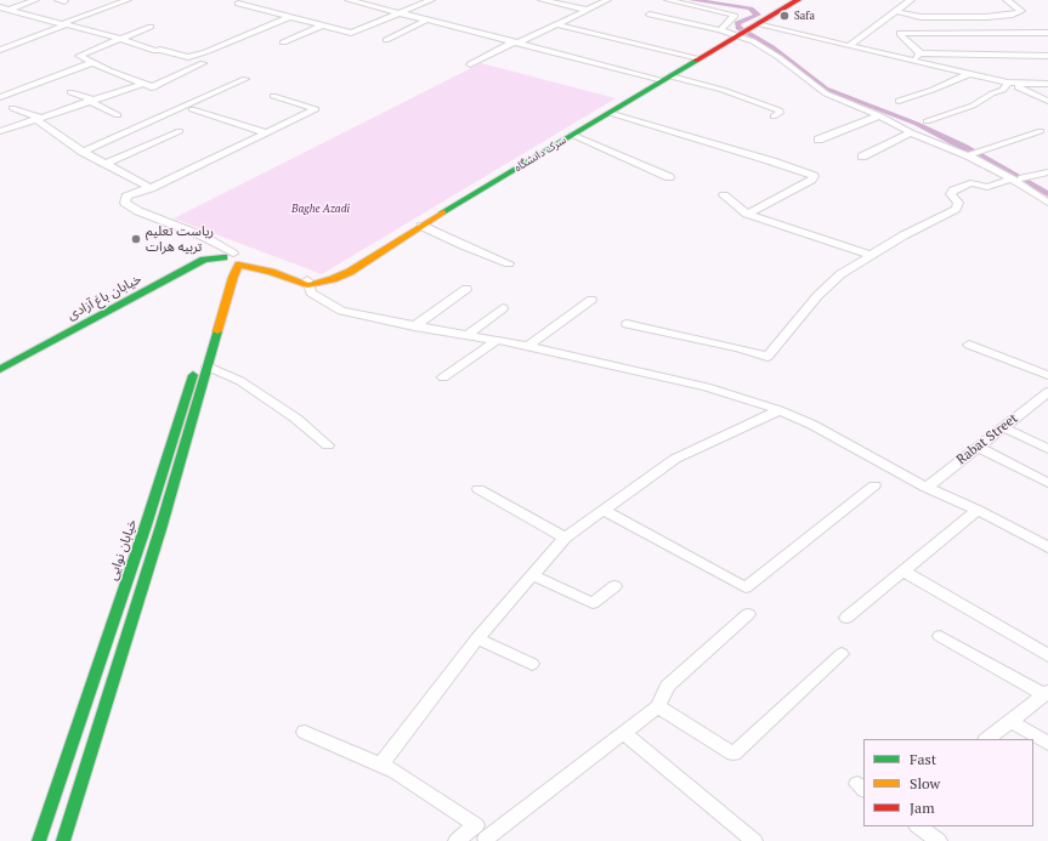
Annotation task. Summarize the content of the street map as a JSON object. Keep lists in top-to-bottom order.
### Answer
{
  "streets": {
    "street": [
      "سرک دانشگاه",
      "خیابان باغ آزادی",
      "Rabat Street",
      "خیابان نوایی"
    ]
  },
  "crossings": [
    ["خیابان باغ آزادی", "خیابان نوایی"]
  ],
  "parks": ["Baghe Azadi"],
  "places": ["Safa", "ریاست تعلیم تربیه هرات"],
  "legend": ["Fast", "Slow", "Jam"]
}
